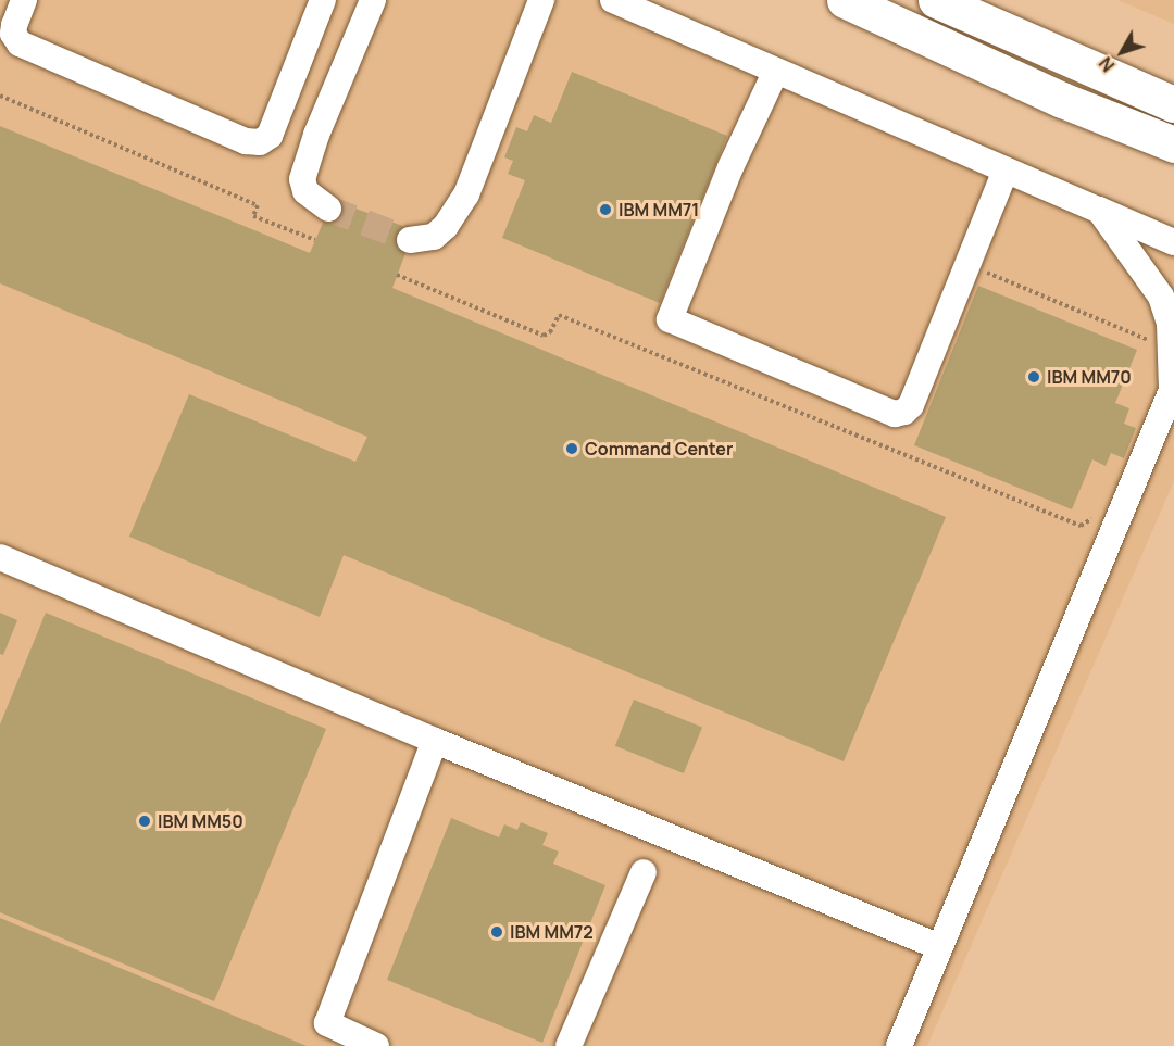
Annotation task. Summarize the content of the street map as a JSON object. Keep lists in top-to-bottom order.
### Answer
{
  "places": [
    "IBM MM71",
    "IBM MM70",
    "Command Center",
    "IBM MM50",
    "IBM MM72"
  ],
  "north": "bottom left"
}
